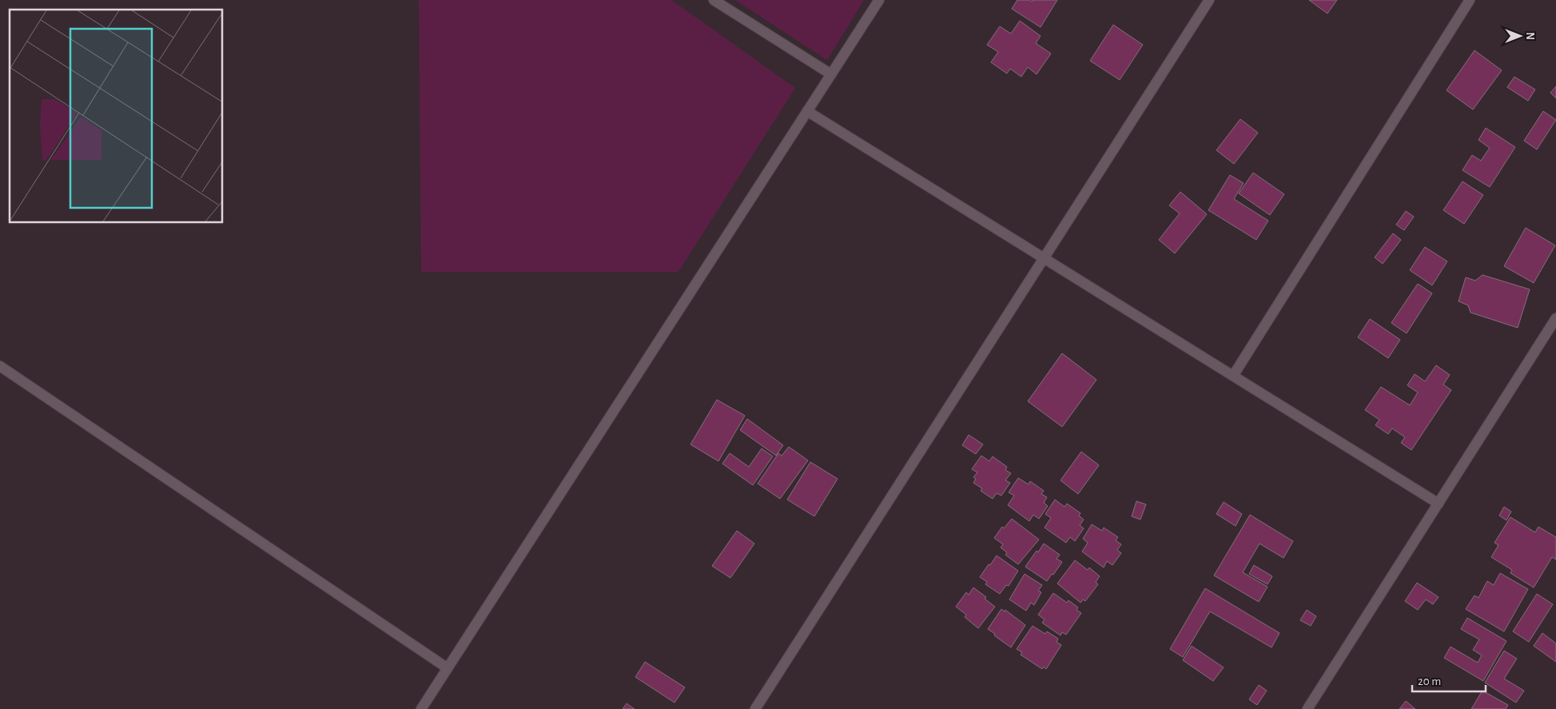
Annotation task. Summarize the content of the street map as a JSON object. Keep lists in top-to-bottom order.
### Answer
{
  "scale_bar": "20 m",
  "north": "right"
}
